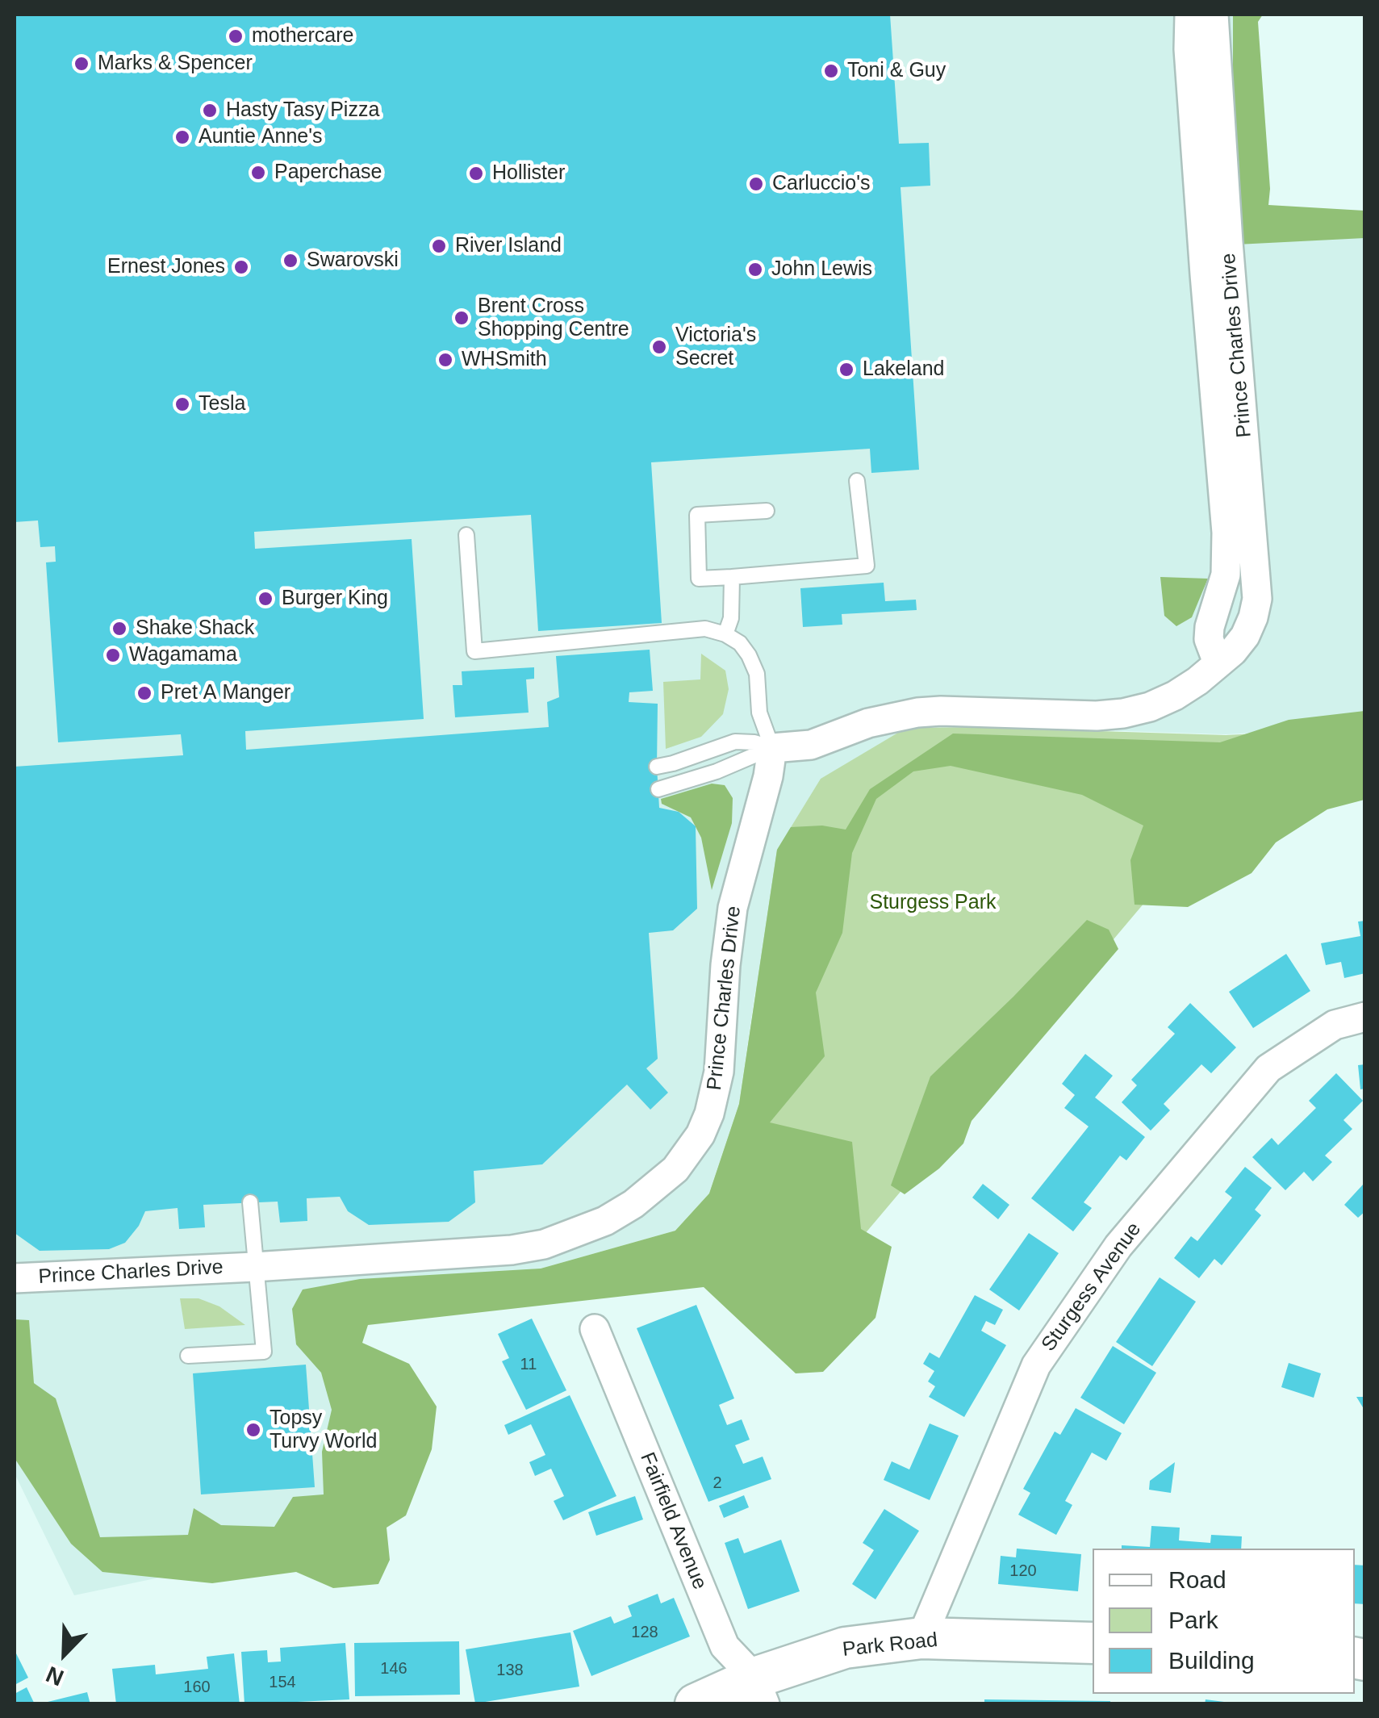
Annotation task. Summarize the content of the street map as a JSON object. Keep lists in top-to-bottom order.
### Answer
{
  "streets": {
    "street": [
      "Prince Charles Drive",
      "Sturgess Avenue",
      "Fairfield Avenue",
      "Park Road"
    ]
  },
  "crossings": [
    ["Sturgess Avenue", "Park Road"],
    ["Fairfield Avenue", "Park Road"]
  ],
  "parks": ["Sturgess Park"],
  "places": [
    "mothercare",
    "Marks & Spencer",
    "Toni & Guy",
    "Hasty Tasy Pizza",
    "Auntie Anne's",
    "Paperchase",
    "Hollister",
    "Carluccio's",
    "River Island",
    "Swarovski",
    "Ernest Jones",
    "John Lewis",
    "Brent Cross Shopping Centre",
    "Victoria's Secret",
    "WHSmith",
    "Lakeland",
    "Tesla",
    "Burger King",
    "Shake Shack",
    "Wagamama",
    "Pret A Manger",
    "Topsy Turvy World"
  ],
  "house_numbers": [
    "11",
    "2",
    "120",
    "128",
    "146",
    "138",
    "154",
    "160"
  ],
  "legend": ["Road", "Park", "Building"],
  "north": "bottom left"
}
